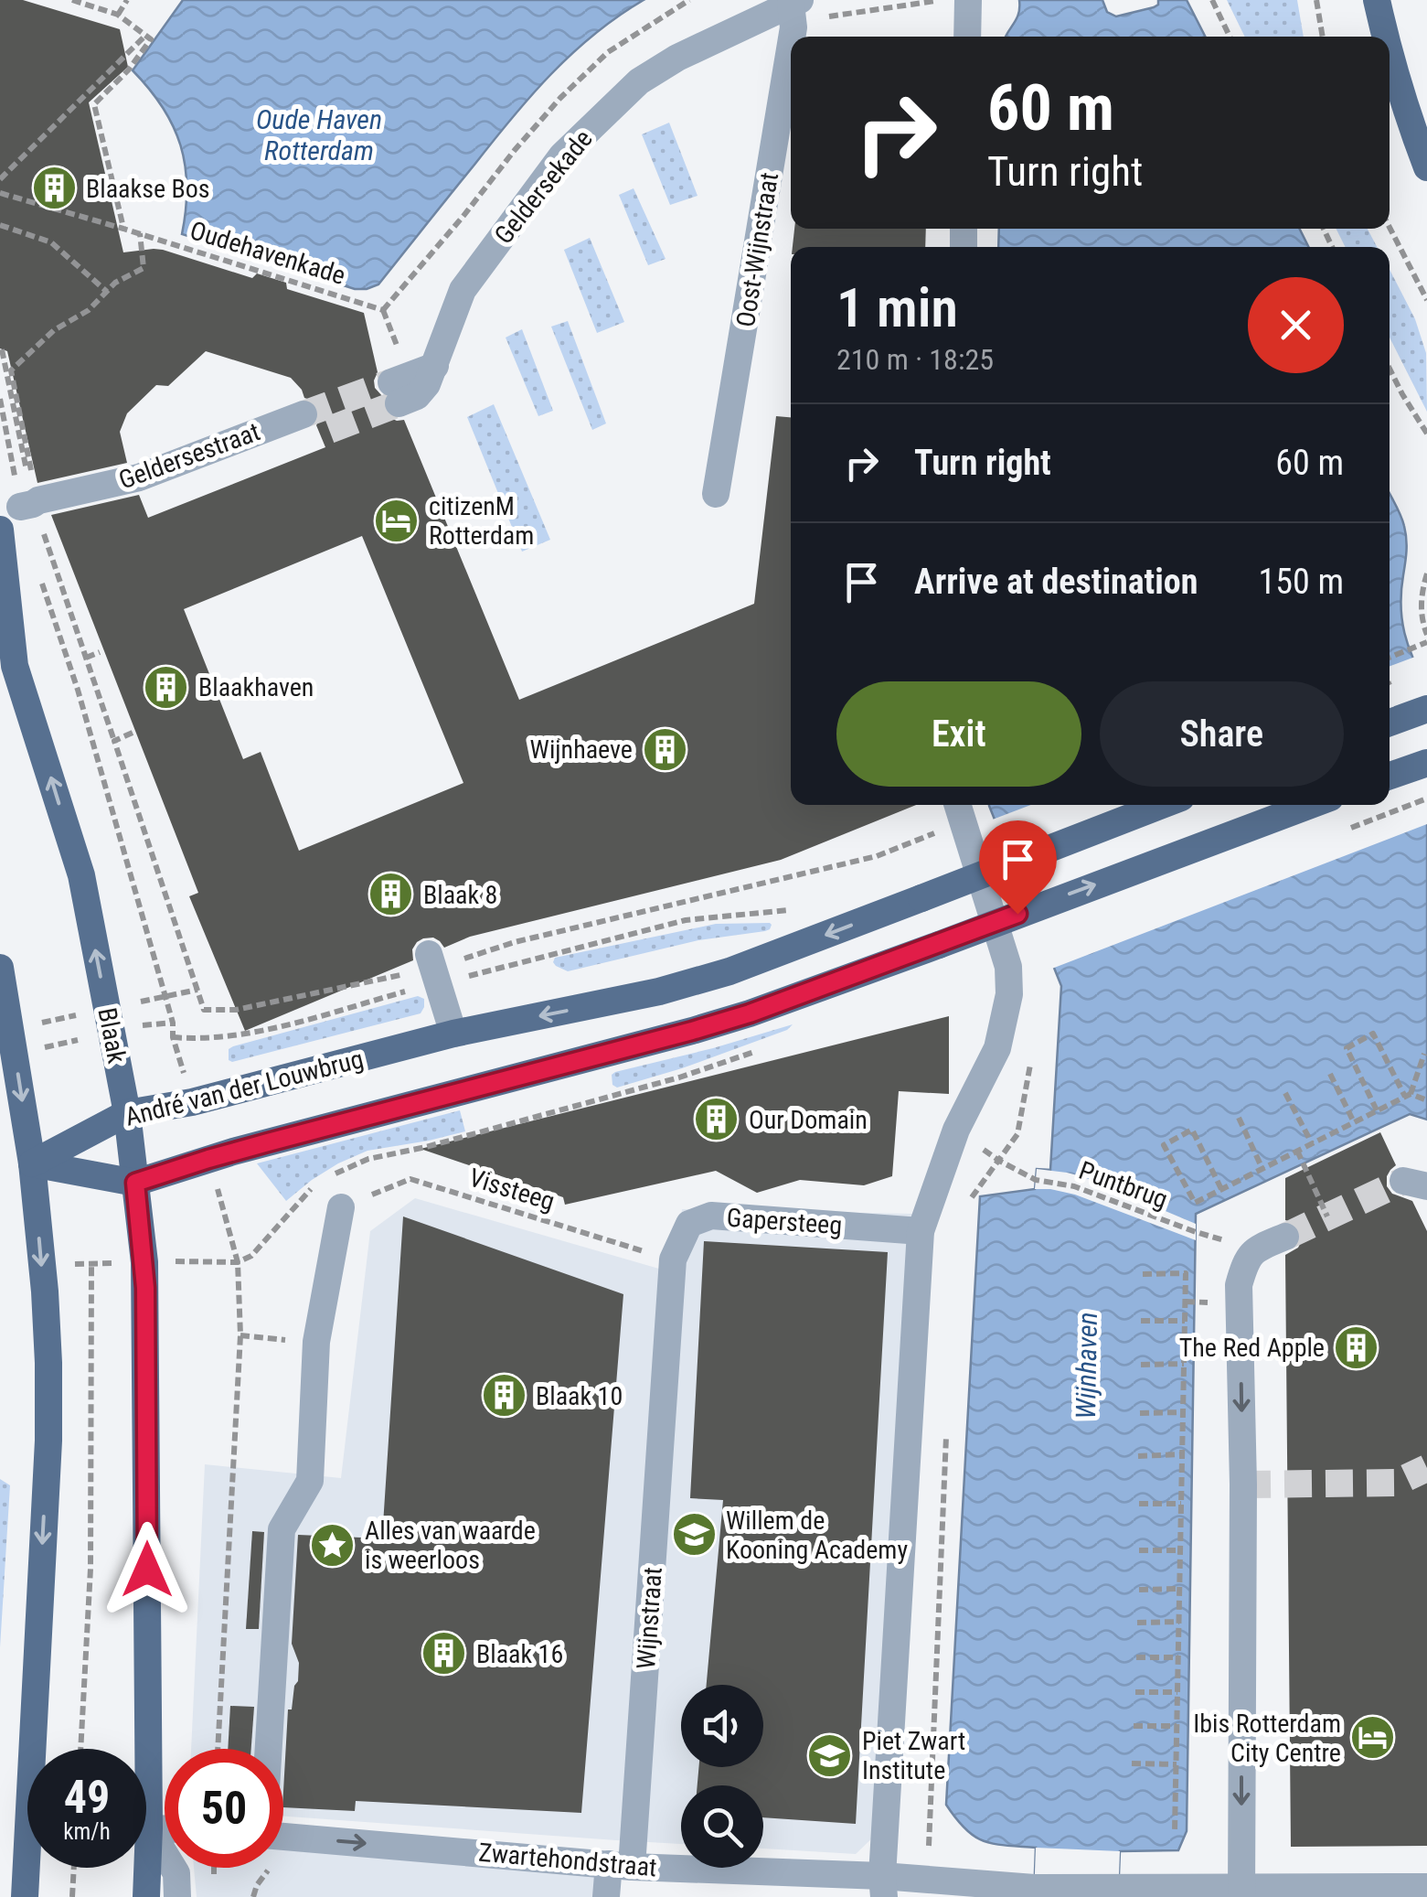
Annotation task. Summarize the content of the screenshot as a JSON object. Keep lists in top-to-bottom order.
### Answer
{
  "streets": {
    "main road": ["Blaak", "André van der Louwbrug"],
    "street": [
      "Geldersekade",
      "Oost-Wijnstraat",
      "Geldersestraat",
      "Gapersteeg",
      "Wijnstraat",
      "Zwartehondstraat"
    ],
    "path": ["Oudehavenkade", "Puntbrug", "Vissteeg"]
  },
  "crossings": [
    ["Geldersekade", "Oost-Wijnstraat"],
    ["Blaak", "André van der Louwbrug"],
    ["Vissteeg", "Gapersteeg"],
    ["Vissteeg", "Wijnstraat"],
    ["Gapersteeg", "Wijnstraat"],
    ["Wijnstraat", "Zwartehondstraat"]
  ],
  "water": ["Oude Haven Rotterdam", "Wijnhaven"],
  "places": {
    "building": [
      "Blaakse Bos",
      "Blaakhaven",
      "Wijnhaeve",
      "Blaak 8",
      "Our Domain",
      "The Red Apple",
      "Blaak 10",
      "Blaak 16"
    ],
    "hotel": ["citizenM Rotterdam", "Ibis Rotterdam City Centre"],
    "school or university": ["Willem de Kooning Academy", "Piet Zwart Institute"],
    "place": ["Alles van waarde is weerloos"]
  },
  "page": {
    "turn": ["60 m", "Turn right"],
    "heading": ["1 min", "210 m · 18:25"],
    "list": [
      {
        "name": "Turn right",
        "value": "60 m"
      },
      {
        "name": "Arrive at destination",
        "value": "150 m"
      }
    ],
    "buttons": ["Exit", "Share"],
    "speed": "49 km/h",
    "limit": "50"
  }
}
